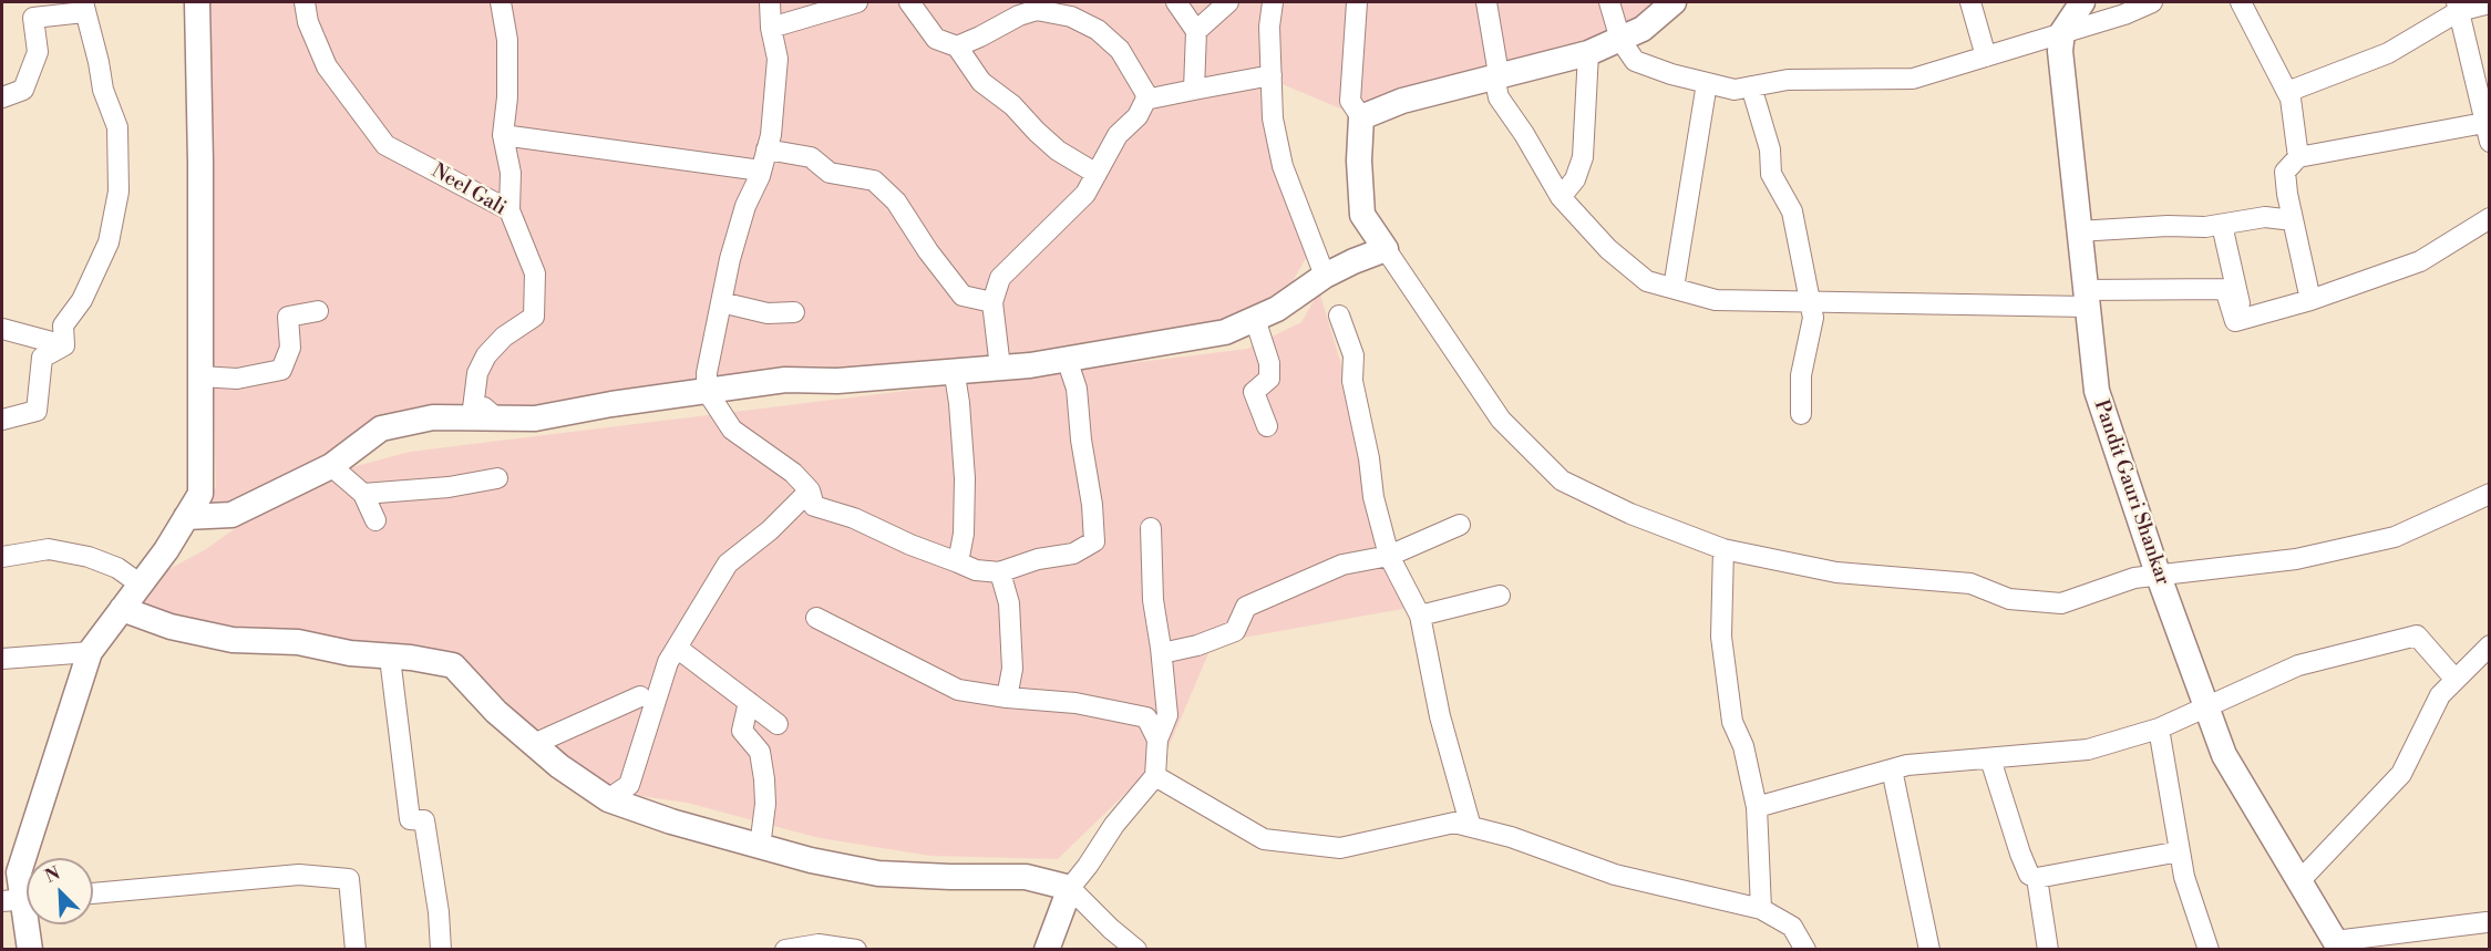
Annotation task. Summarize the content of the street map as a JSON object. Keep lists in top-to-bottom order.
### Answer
{
  "streets": {
    "street": ["Neel Gali", "Pandit Gauri Shankar"]
  },
  "north": "top left"
}
